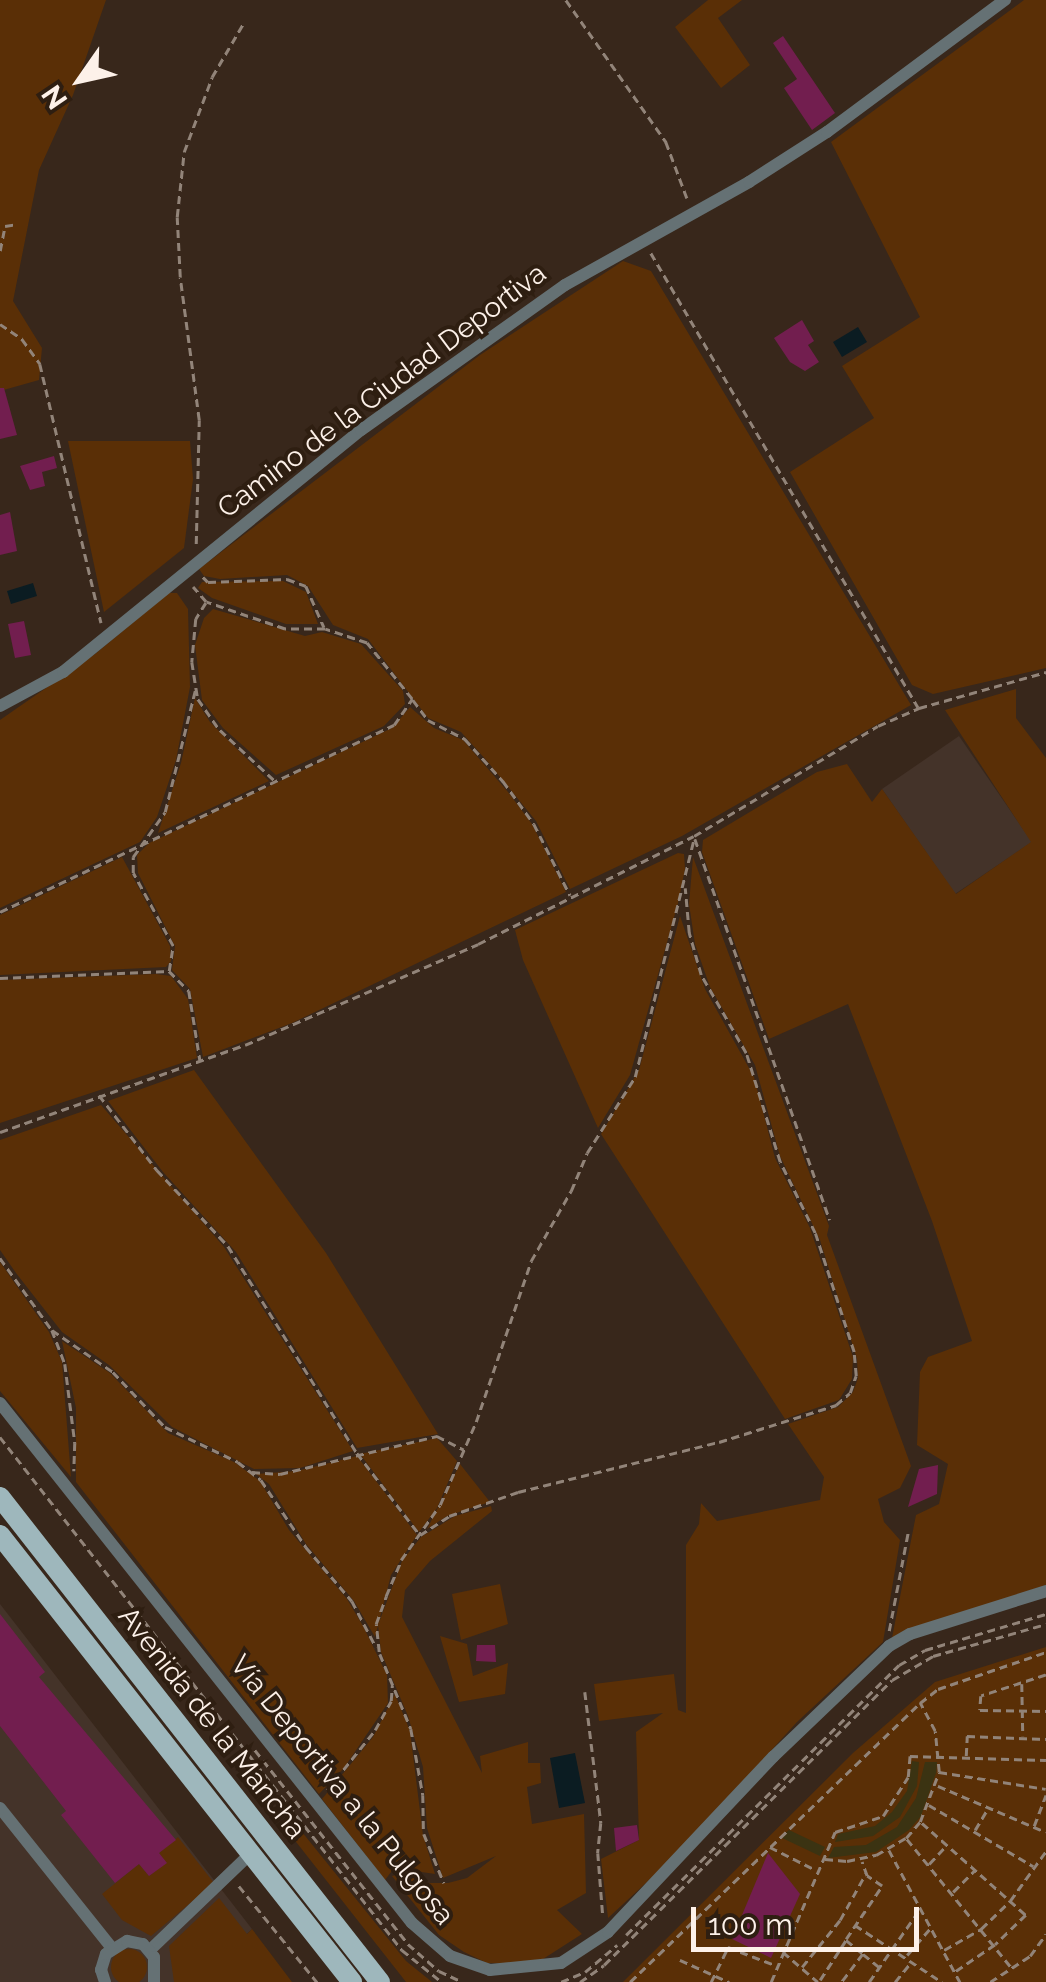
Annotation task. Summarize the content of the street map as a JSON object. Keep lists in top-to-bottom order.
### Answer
{
  "streets": {
    "main road": ["Avenida de la Mancha"],
    "street": ["Camino de la Ciudad Deportiva", "Vía Deportiva a la Pulgosa"]
  },
  "scale_bar": "100 m",
  "north": "bottom left"
}
